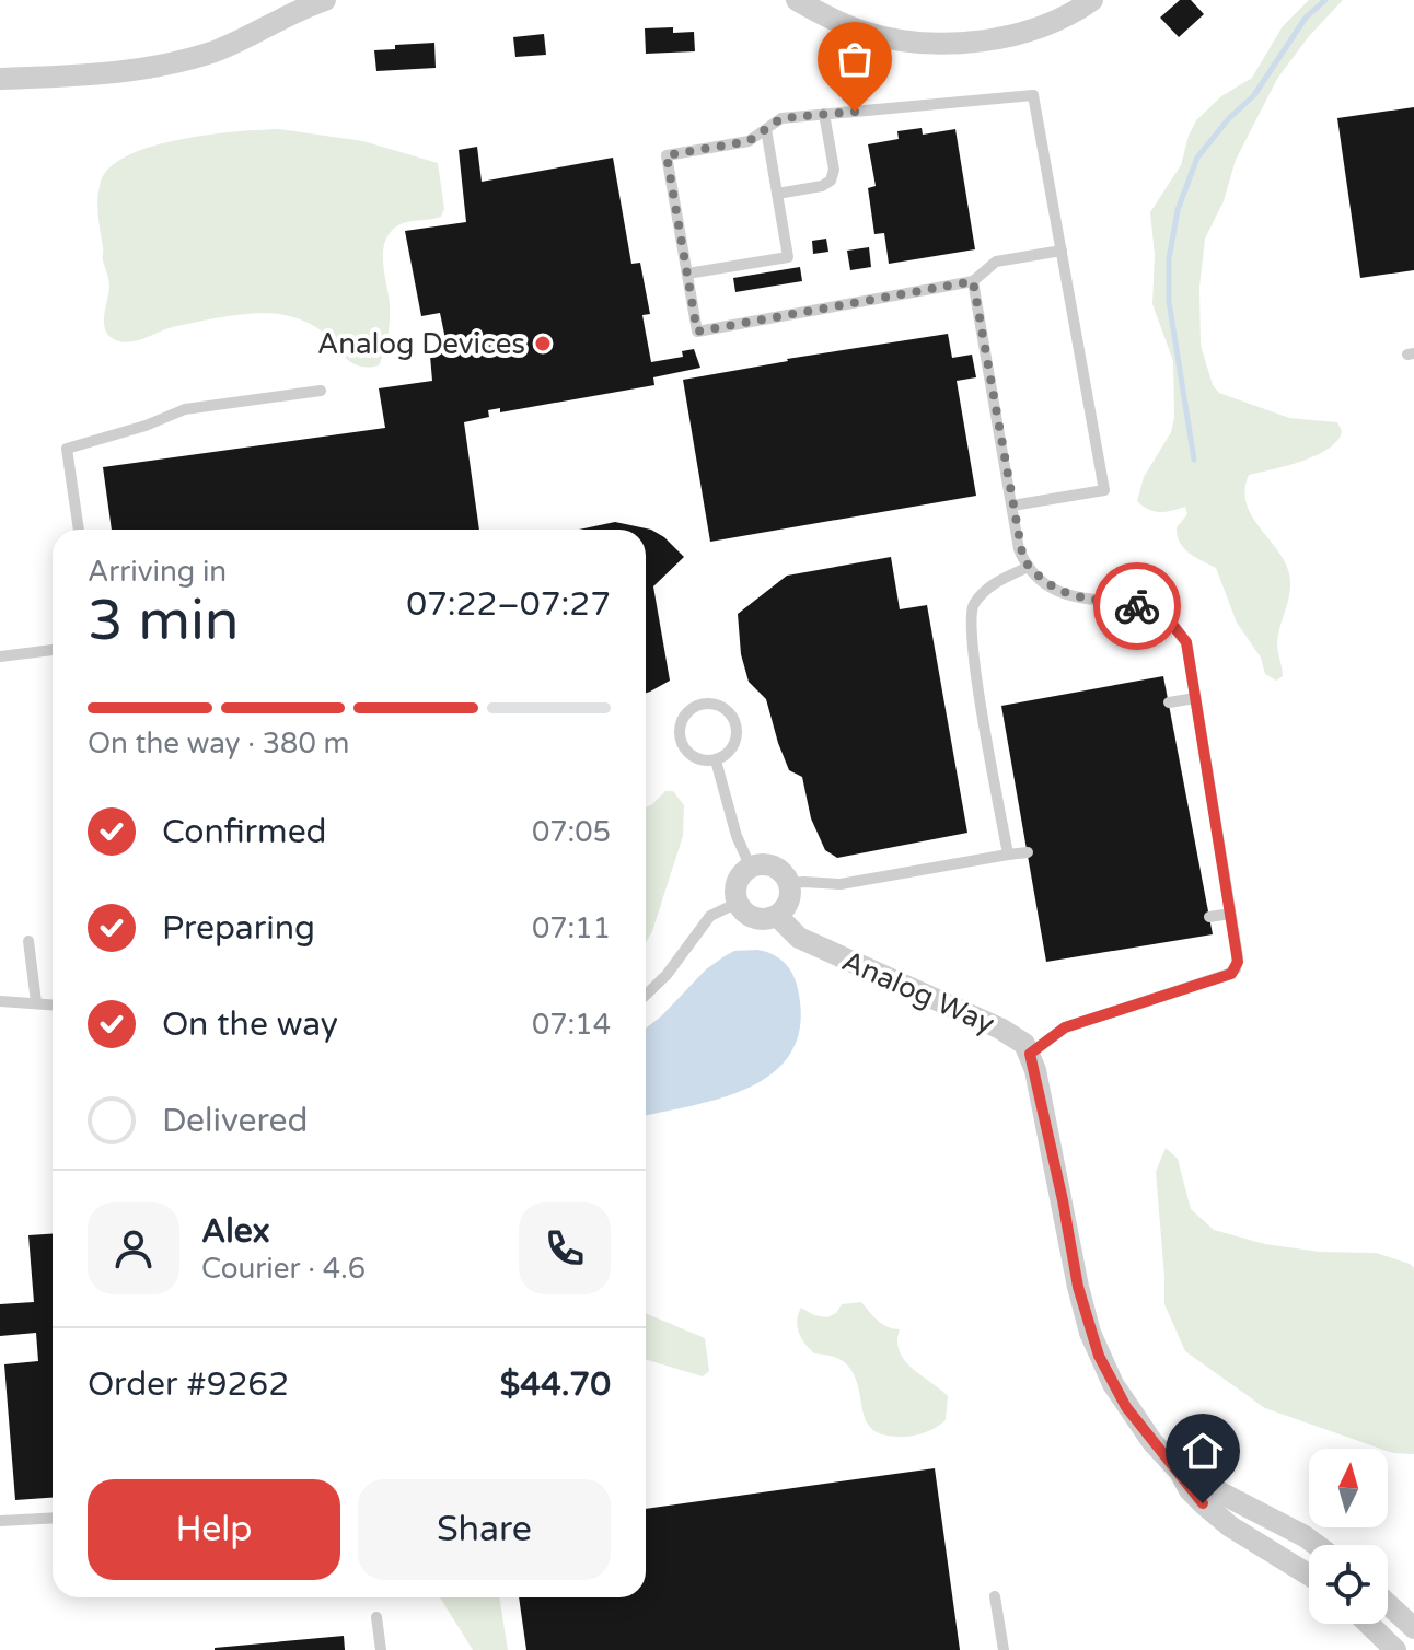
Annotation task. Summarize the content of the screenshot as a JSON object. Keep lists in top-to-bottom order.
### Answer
{
  "streets": {
    "street": ["Analog Way"]
  },
  "places": ["Analog Devices"],
  "north": "top",
  "page": {
    "heading": ["3 min", "Arriving in", "07:22–07:27"],
    "panel": [
      "Alex",
      "Courier · 4.6",
      "Order #9262",
      "$44.70"
    ],
    "bar": "On the way · 380 m",
    "list": [
      ["Confirmed", "07:05"],
      ["Preparing", "07:11"],
      ["On the way", "07:14"],
      "Delivered"
    ],
    "buttons": ["Help", "Share"]
  }
}
